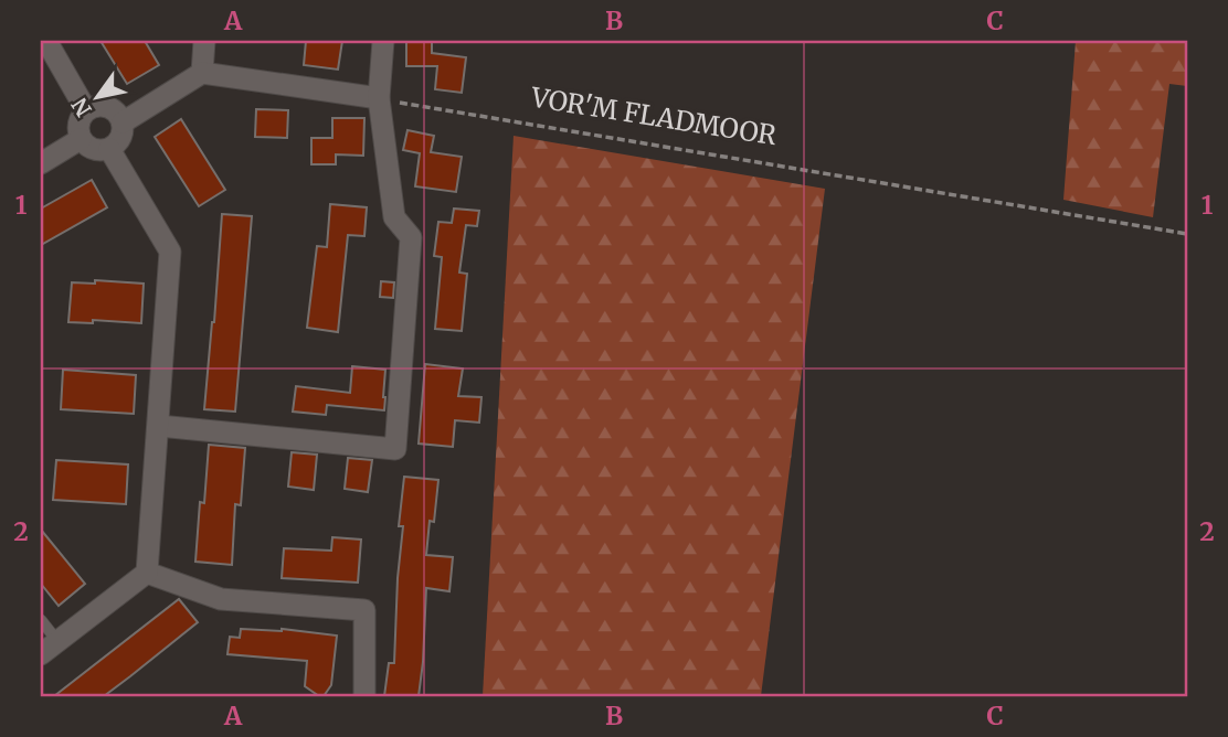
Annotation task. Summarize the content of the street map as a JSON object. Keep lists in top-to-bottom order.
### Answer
{
  "streets": {
    "path": ["VOR'M FLADMOOR"]
  },
  "north": "bottom left",
  "grid": {
    "columns": ["A", "B", "C"],
    "rows": ["1", "2"]
  }
}
